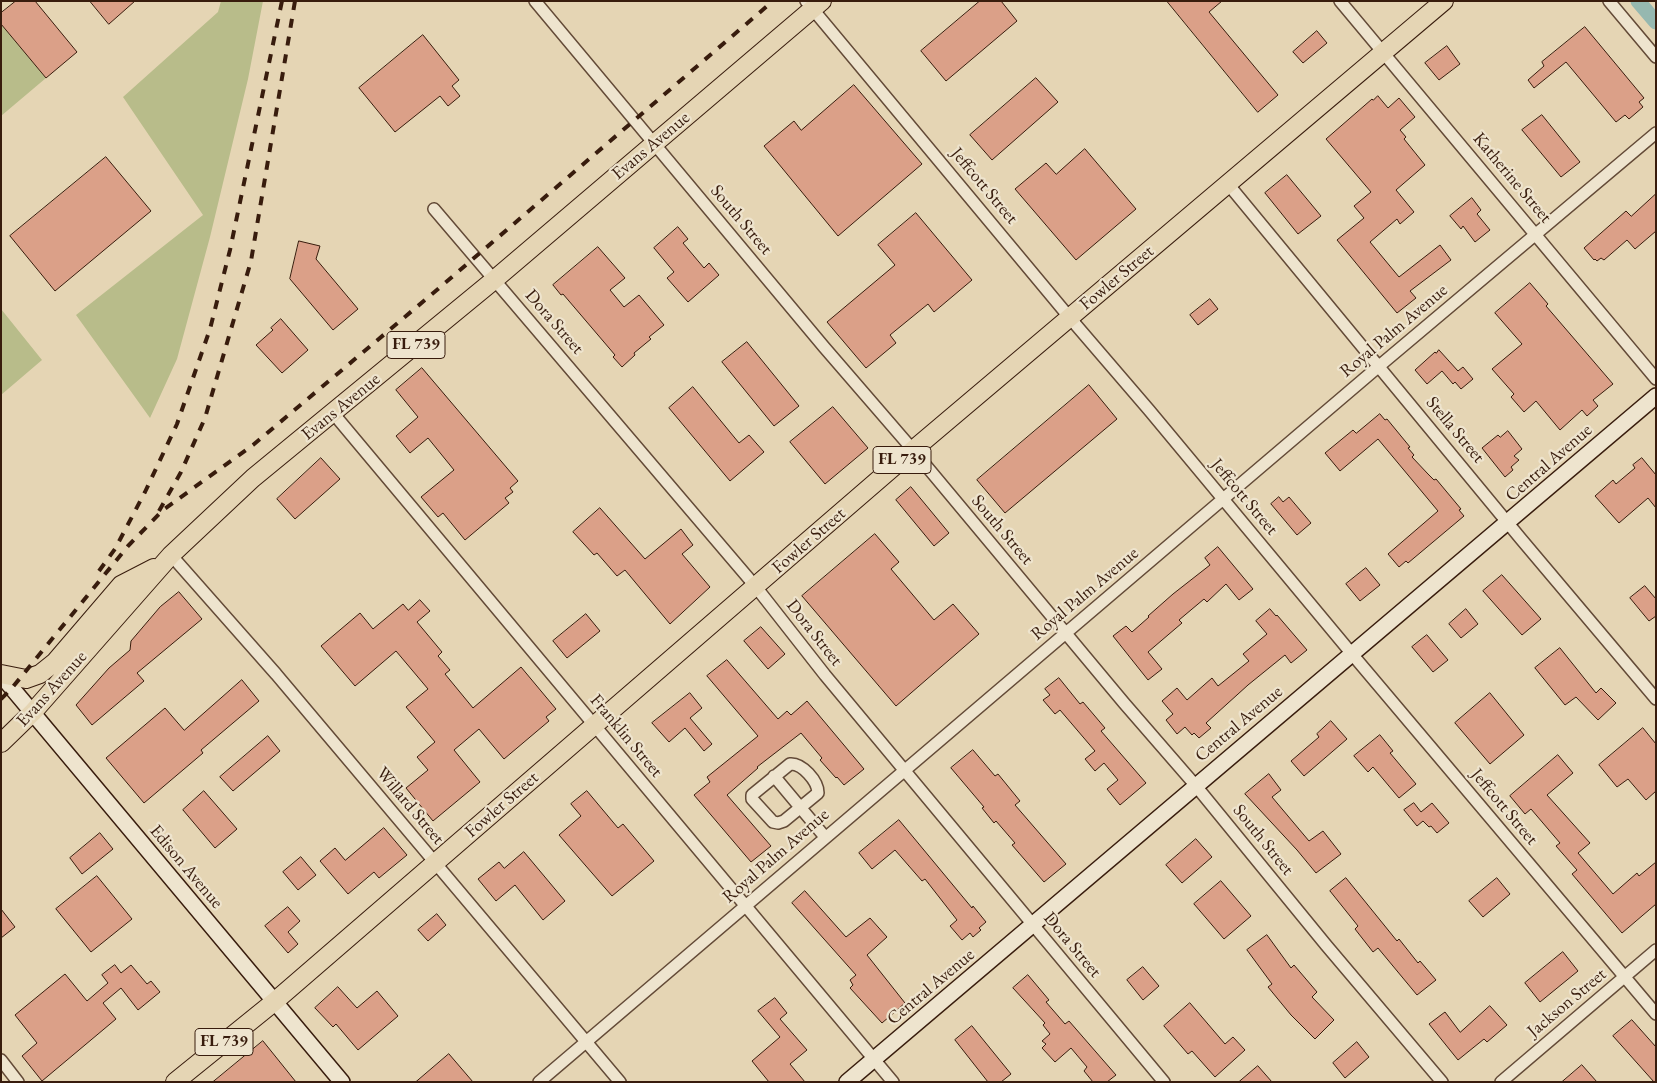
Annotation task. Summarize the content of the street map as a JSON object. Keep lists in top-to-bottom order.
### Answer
{
  "streets": {
    "main road": ["Evans Avenue", "Fowler Street", "FL 739"],
    "street": [
      "Katherine Street",
      "Jeffcott Street",
      "South Street",
      "Dora Street",
      "Royal Palm Avenue",
      "Stella Street",
      "Central Avenue",
      "Franklin Street",
      "Willard Street",
      "Edison Avenue",
      "Jackson Street"
    ]
  },
  "crossings": [
    ["Evans Avenue", "Jeffcott Street"],
    ["Evans Avenue", "South Street"],
    ["Evans Avenue", "Dora Street"],
    ["Evans Avenue", "Franklin Street"],
    ["Evans Avenue", "Willard Street"],
    ["Evans Avenue", "Edison Avenue"],
    ["Katherine Street", "Fowler Street"],
    ["Katherine Street", "Royal Palm Avenue"],
    ["Jeffcott Street", "Fowler Street"],
    ["Jeffcott Street", "Royal Palm Avenue"],
    ["Jeffcott Street", "Central Avenue"],
    ["Jeffcott Street", "Jackson Street"],
    ["South Street", "Fowler Street"],
    ["South Street", "Royal Palm Avenue"],
    ["South Street", "Central Avenue"],
    ["Fowler Street", "Dora Street"],
    ["Fowler Street", "Stella Street"],
    ["Fowler Street", "Franklin Street"],
    ["Fowler Street", "Willard Street"],
    ["Fowler Street", "Edison Avenue"],
    ["Dora Street", "Royal Palm Avenue"],
    ["Dora Street", "Central Avenue"],
    ["Royal Palm Avenue", "Stella Street"],
    ["Royal Palm Avenue", "Franklin Street"],
    ["Royal Palm Avenue", "Willard Street"],
    ["Stella Street", "Central Avenue"],
    ["Central Avenue", "Franklin Street"]
  ]
}
